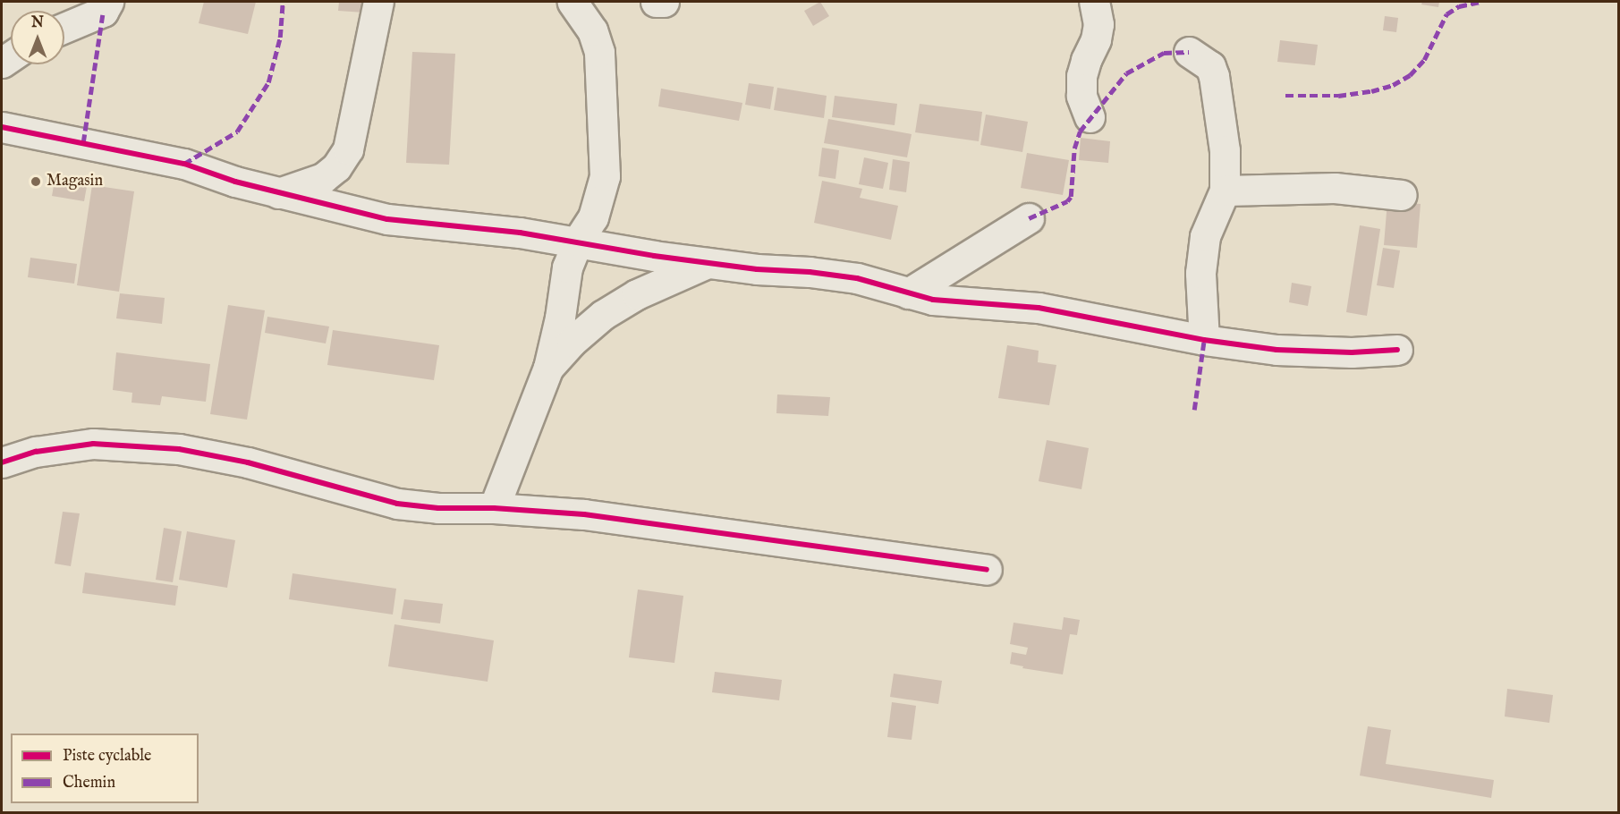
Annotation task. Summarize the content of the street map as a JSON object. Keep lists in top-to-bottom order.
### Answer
{
  "places": ["Magasin"],
  "legend": ["Piste cyclable", "Chemin"],
  "north": "top"
}
